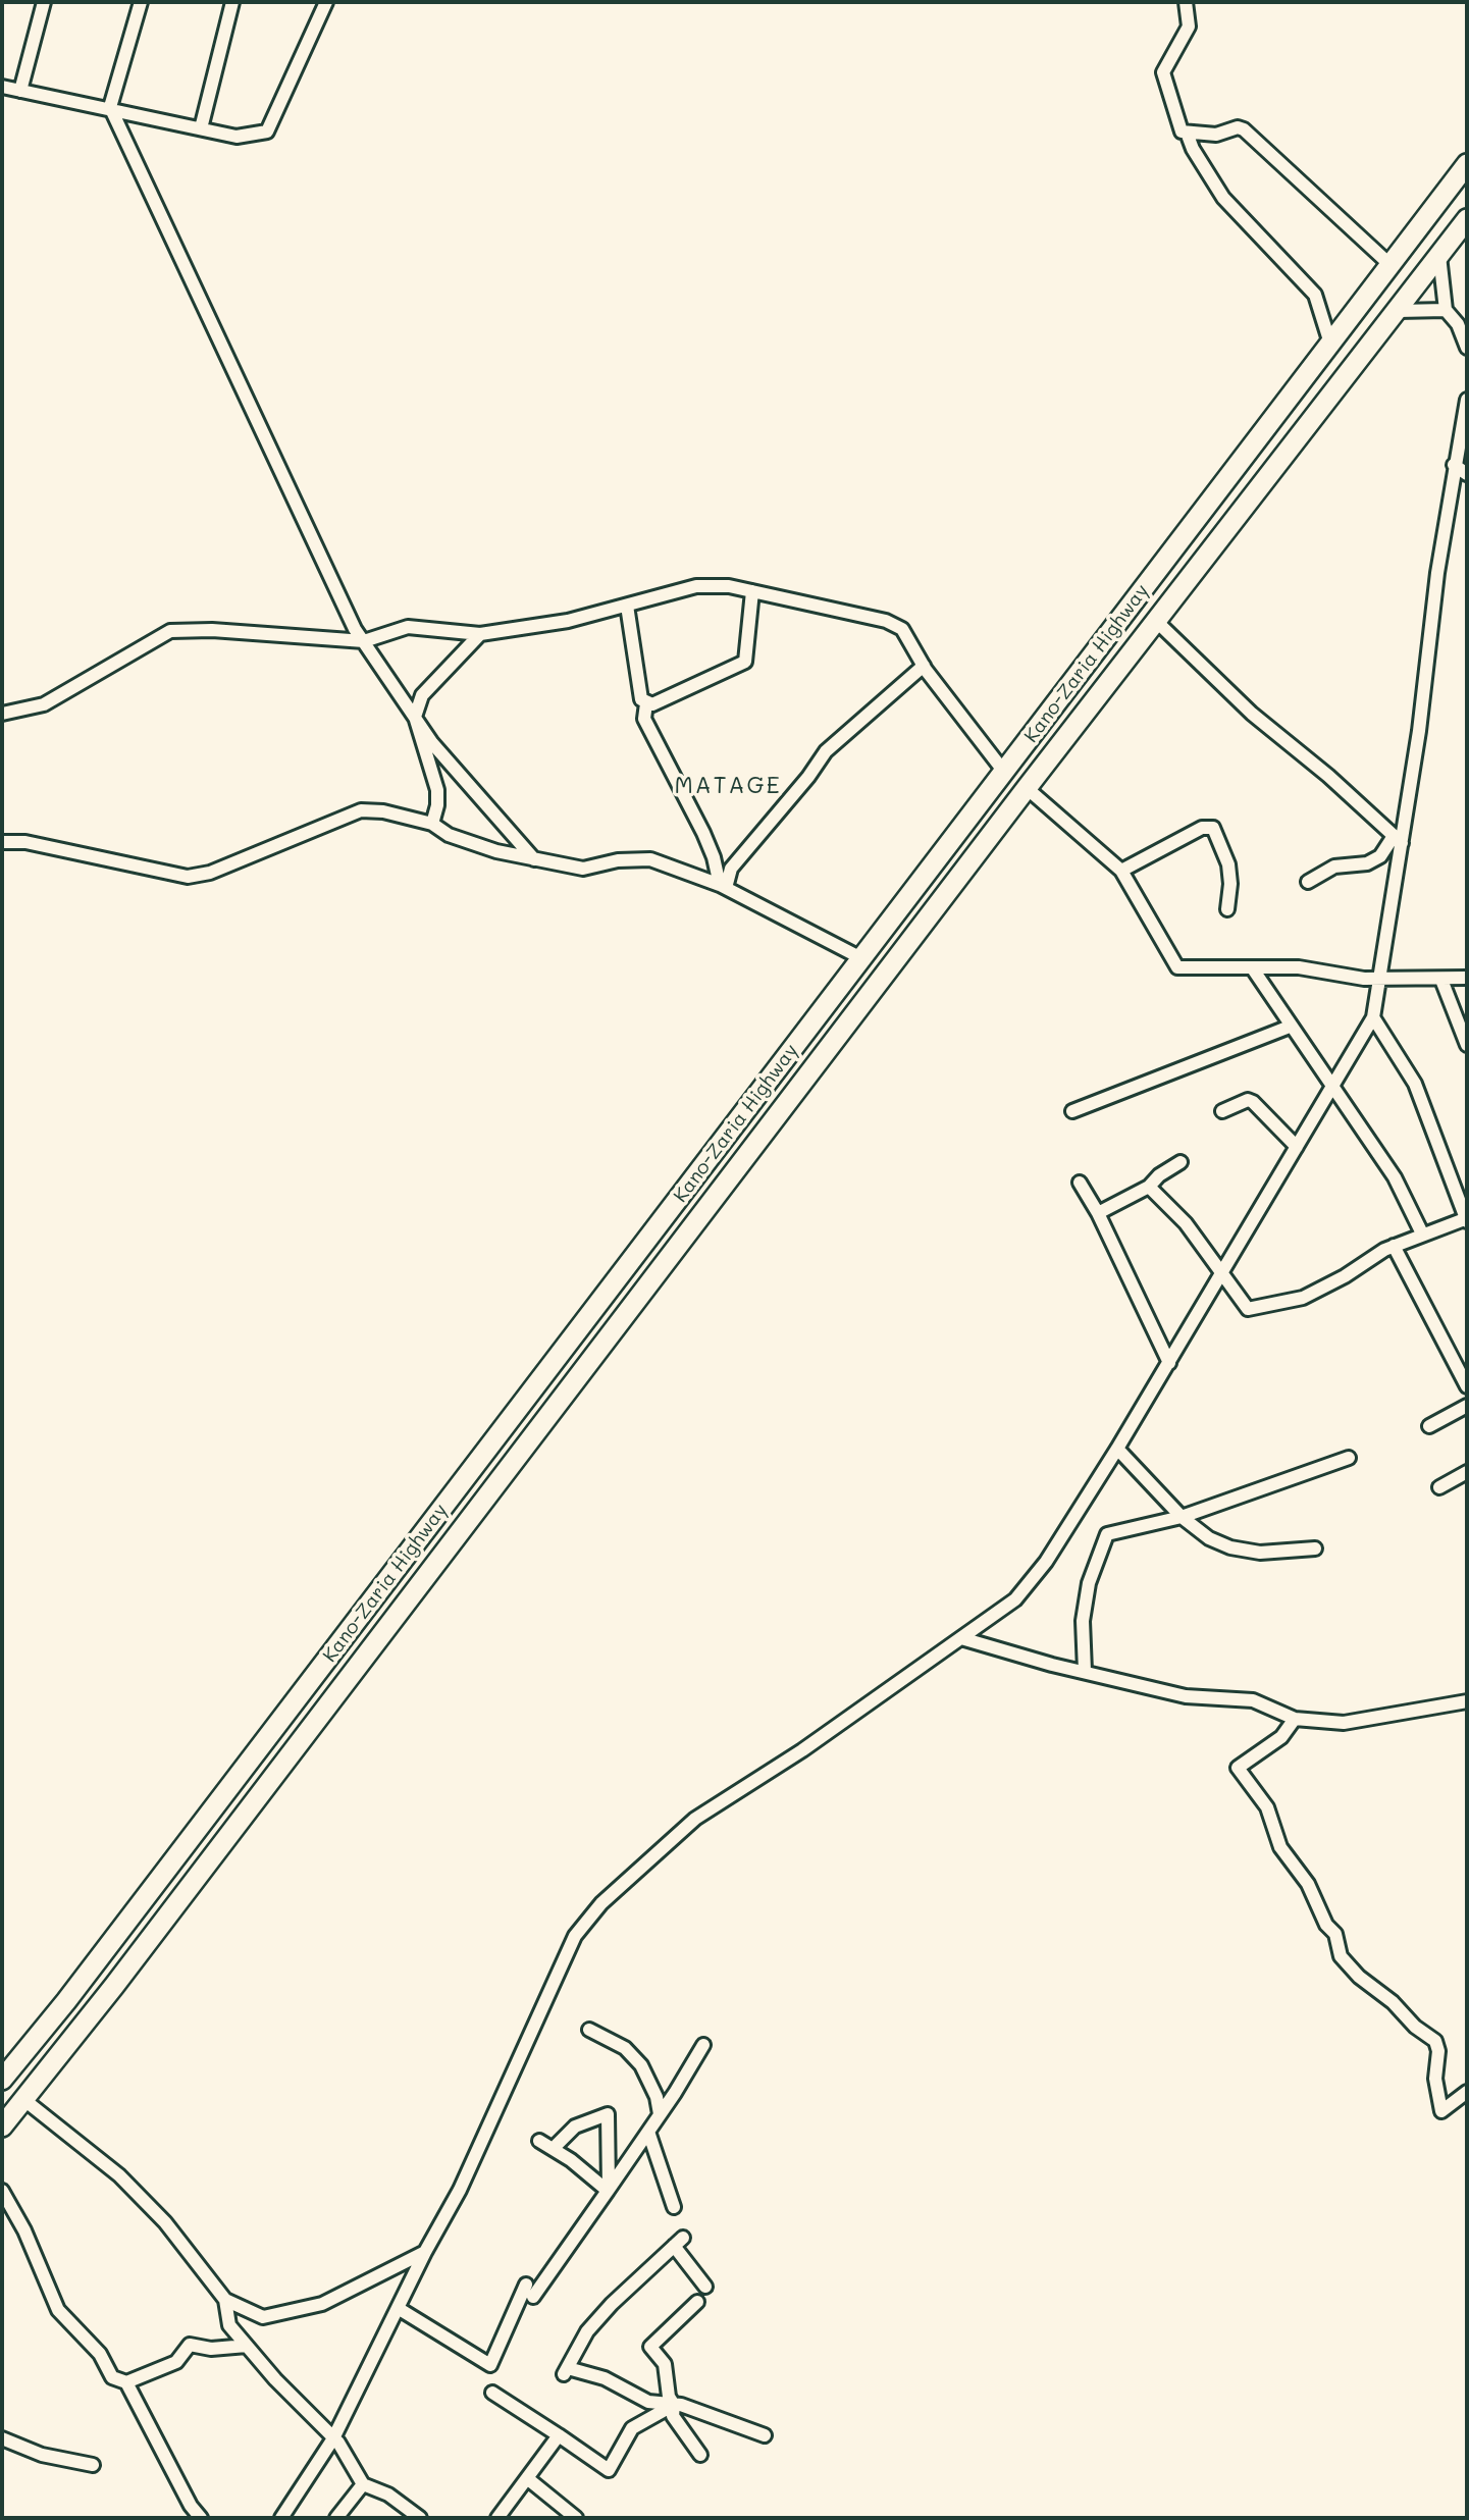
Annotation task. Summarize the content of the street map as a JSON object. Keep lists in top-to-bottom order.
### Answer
{
  "streets": {
    "highway": ["Kano-Zaria Highway"]
  },
  "districts": ["MATAGE"]
}
